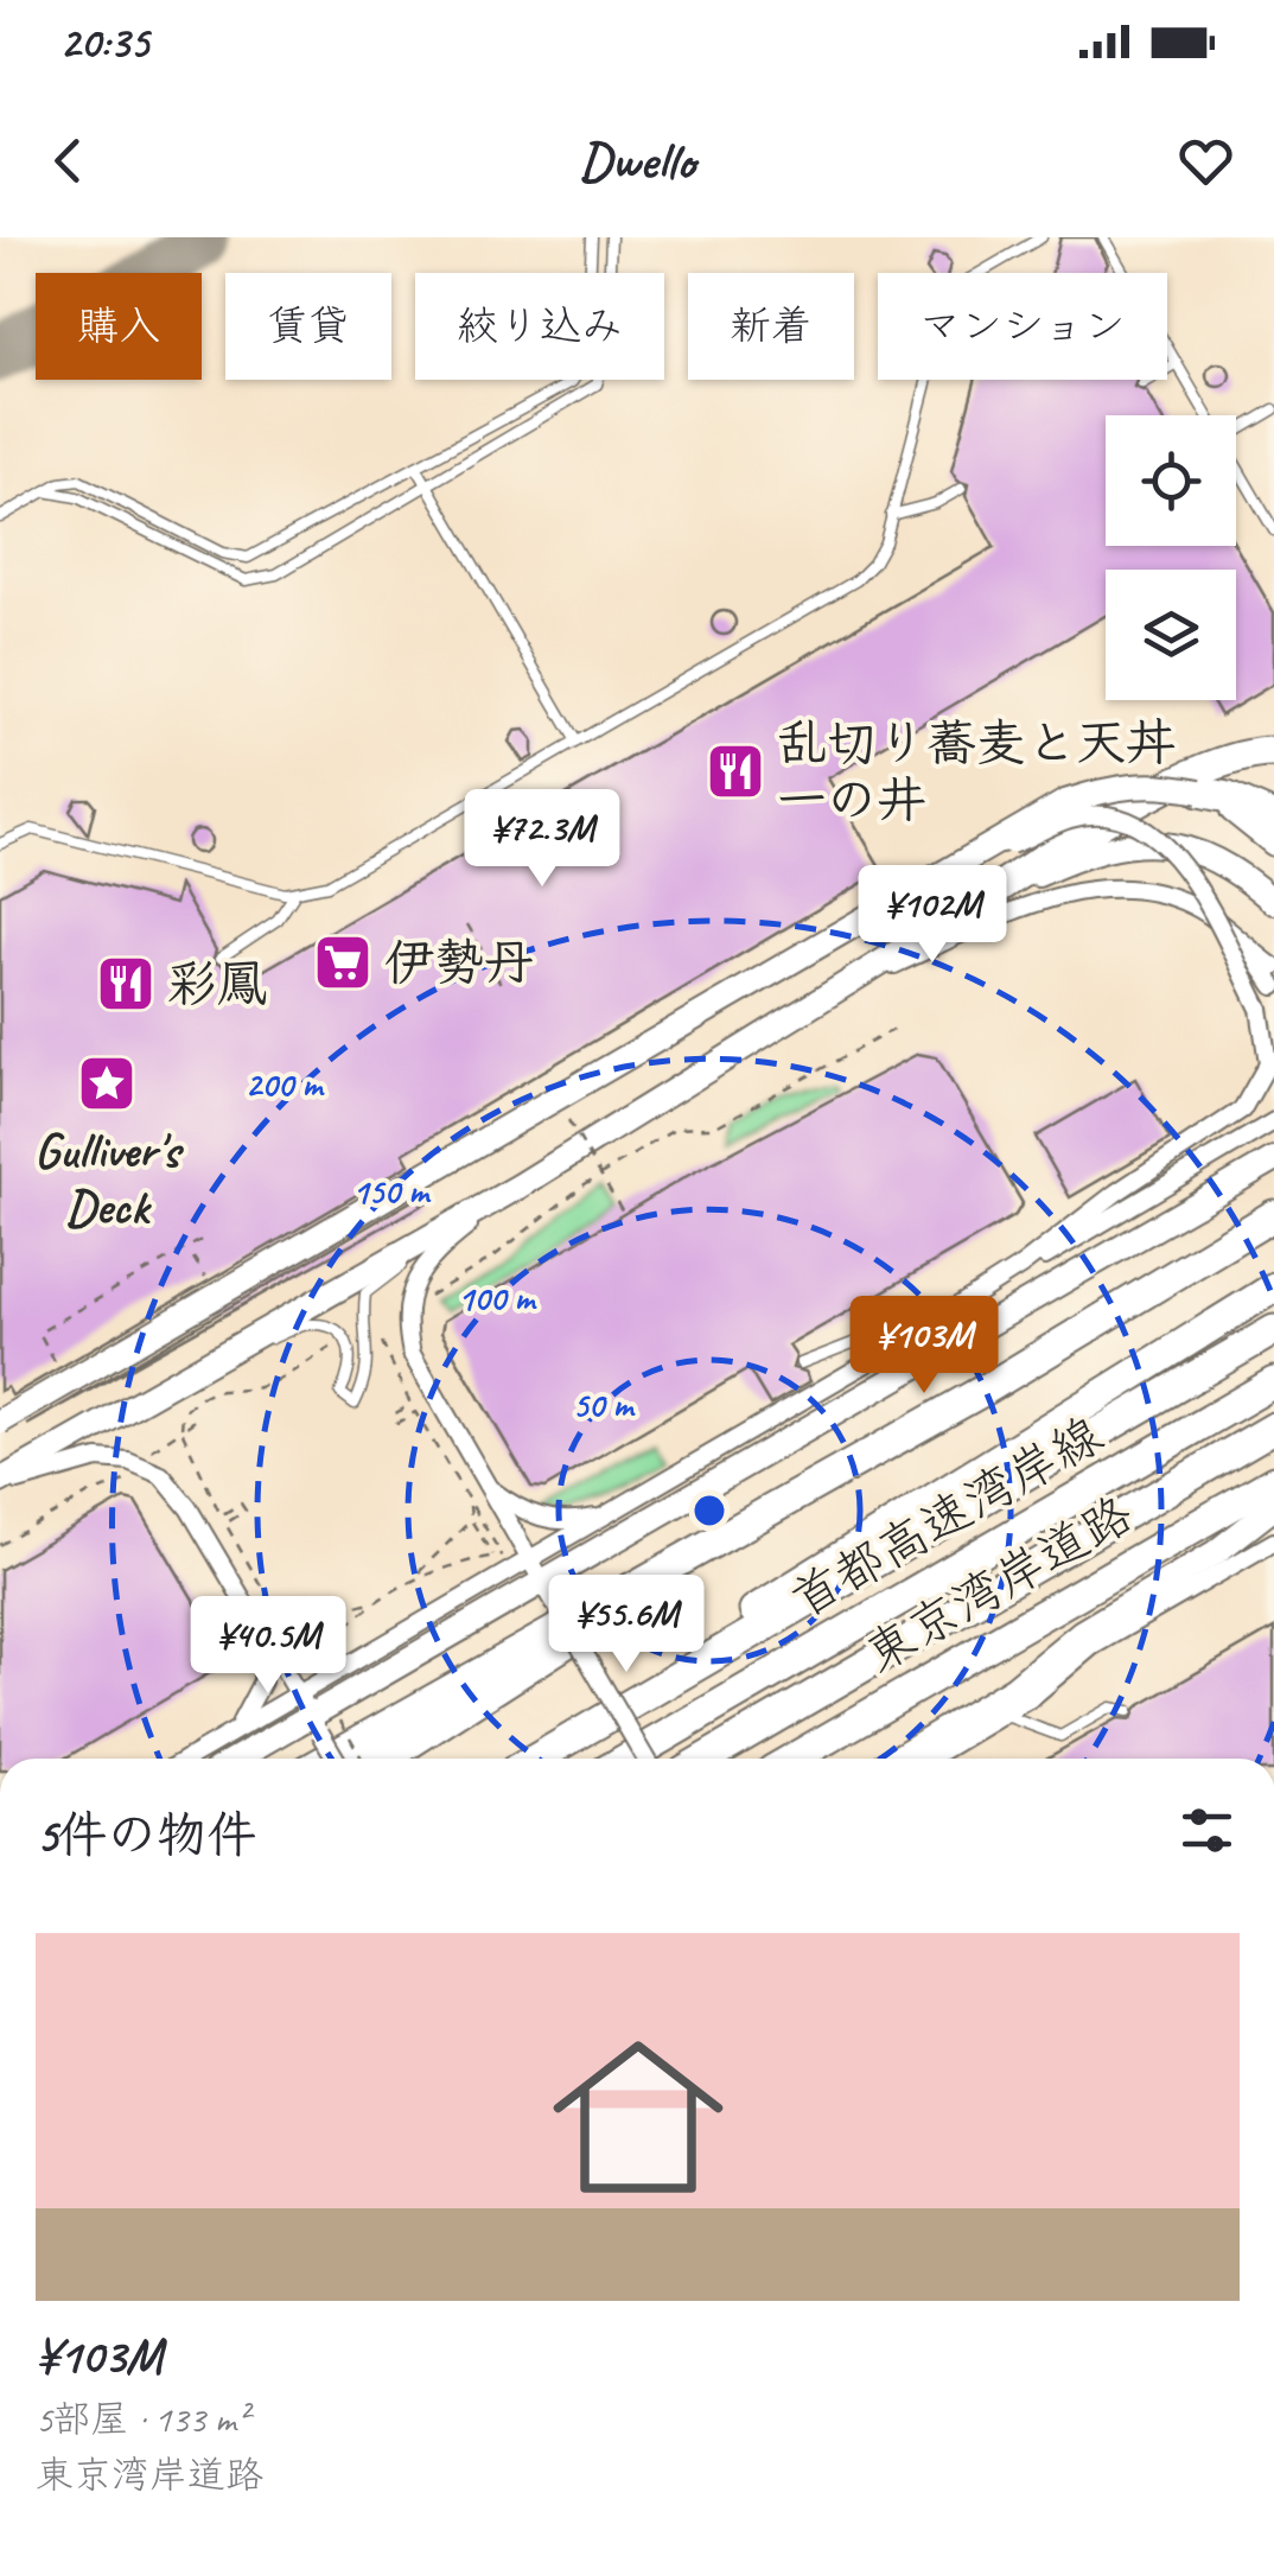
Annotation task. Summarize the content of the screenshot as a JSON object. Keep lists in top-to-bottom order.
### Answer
{
  "streets": {
    "highway": ["首都高速湾岸線", "東京湾岸道路"]
  },
  "places": {
    "restaurant": ["乱切り蕎麦と天丼 一の井", "彩鳳"],
    "supermarket": ["伊勢丹"],
    "place": ["Gulliver's Deck"]
  },
  "page": {
    "status": "20:35",
    "header": "Dwello",
    "chip": [
      "購入",
      "賃貸",
      "絞り込み",
      "新着",
      "マンション"
    ],
    "price": [
      "¥72.3M",
      "¥102M",
      "¥103M",
      "¥55.6M",
      "¥40.5M"
    ],
    "heading": "5件の物件",
    "list": [
      {
        "name": "¥103M",
        "note": "5部屋 · 133 m² · 東京湾岸道路"
      }
    ]
  },
  "rings": [
    "200 m",
    "150 m",
    "100 m",
    "50 m"
  ]
}
